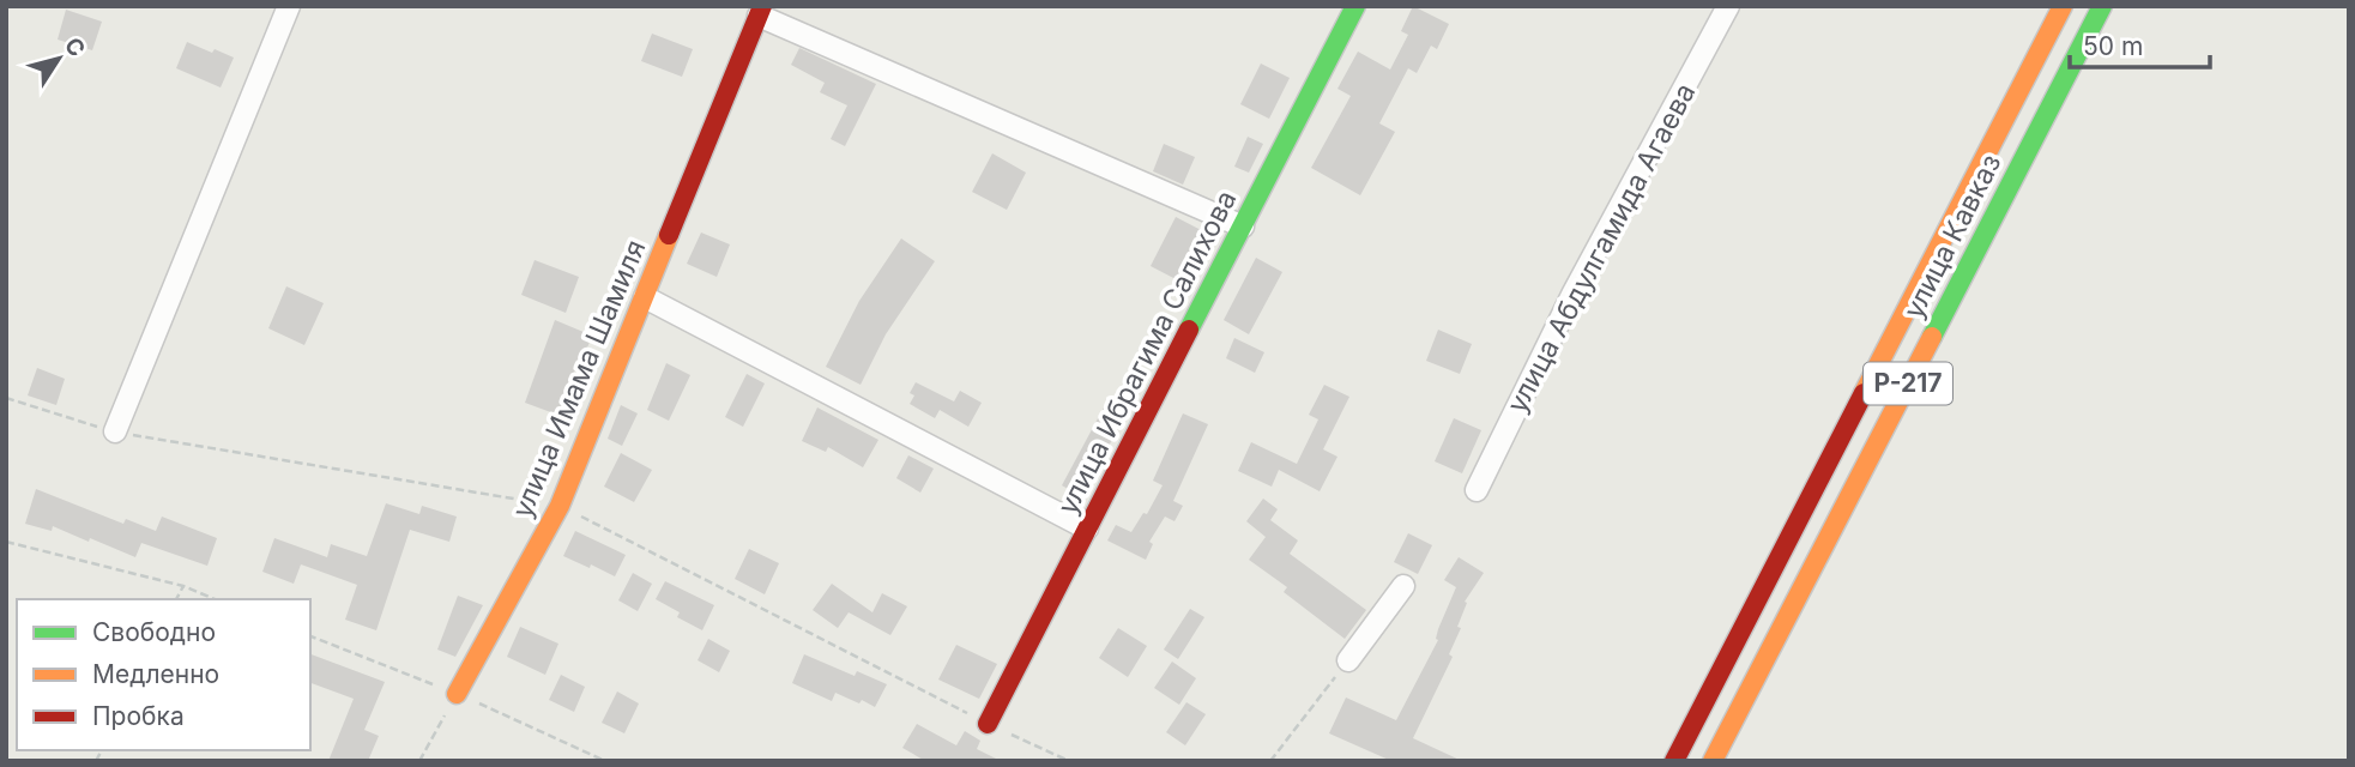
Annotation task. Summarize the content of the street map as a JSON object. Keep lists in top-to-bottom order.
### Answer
{
  "streets": {
    "main road": [
      "улица Кавказ",
      "улица Ибрагима Салихова",
      "улица Имама Шамиля",
      "Р-217"
    ],
    "street": ["улица Абдулгамида Агаева"]
  },
  "legend": ["Свободно", "Медленно", "Пробка"],
  "scale_bar": "50 m",
  "north": "top right"
}
